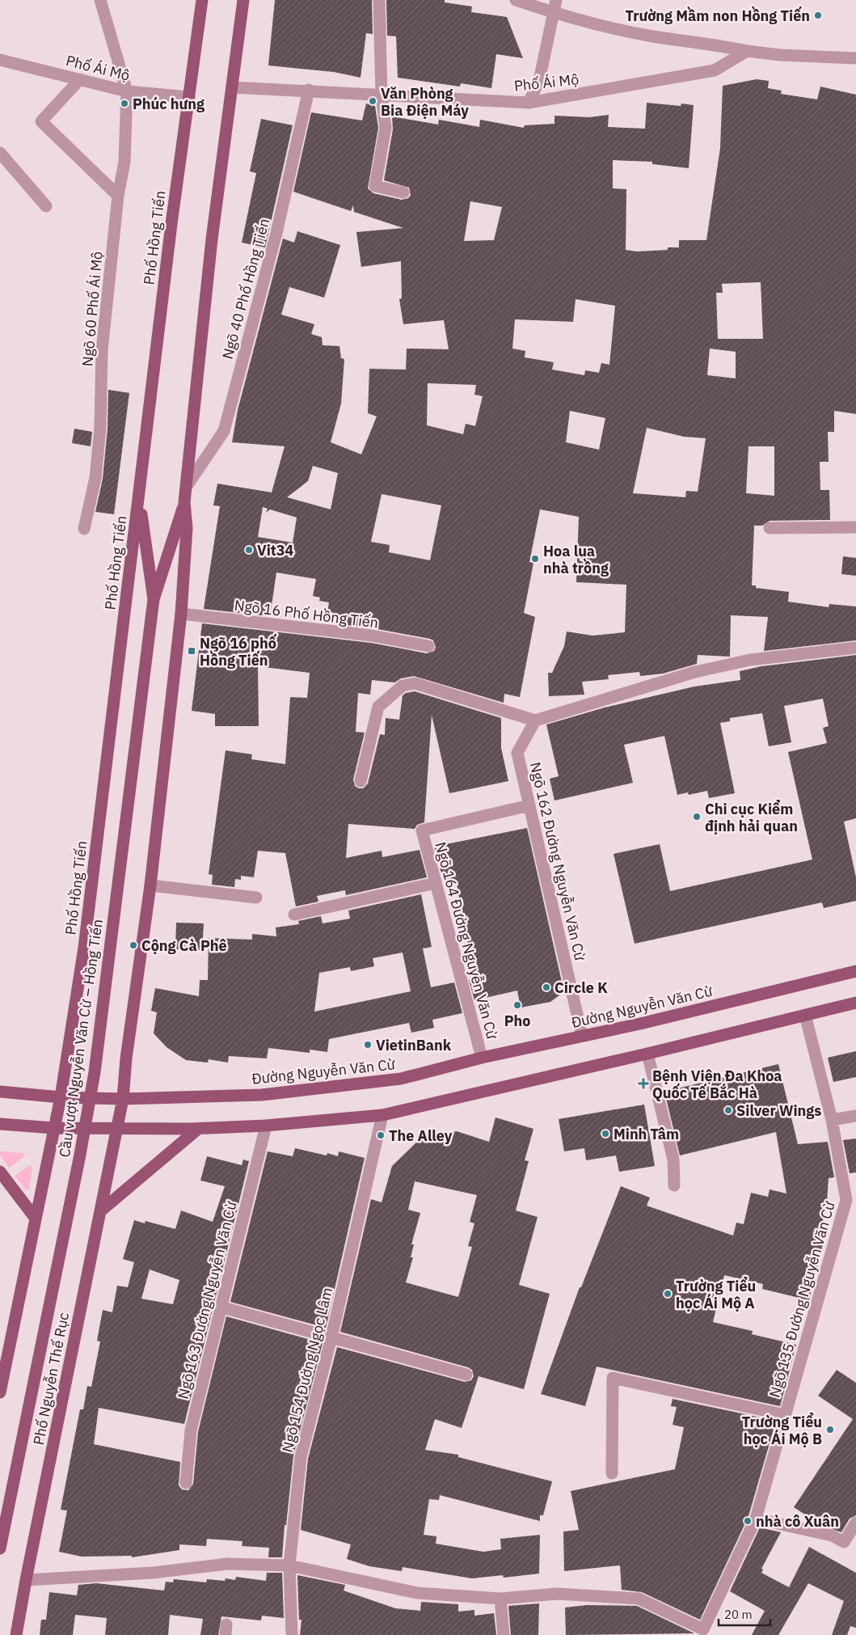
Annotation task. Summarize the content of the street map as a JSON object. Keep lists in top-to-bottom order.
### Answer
{
  "streets": {
    "main road": [
      "Phố Hồng Tiến",
      "Đường Nguyễn Văn Cừ",
      "Cầu vượt Nguyễn Văn Cừ – Hồng Tiến",
      "Phố Nguyễn Thế Rục"
    ],
    "street": [
      "Phố Ái Mộ",
      "Ngõ 40 Phố Hồng Tiến",
      "Ngõ 60 Phố Ái Mộ",
      "Ngõ 16 Phố Hồng Tiến",
      "Ngõ 162 Đường Nguyễn Văn Cừ",
      "Ngõ 164 Đường Nguyễn Văn Cừ",
      "Ngõ 135 Đường Nguyễn Văn Cừ",
      "Ngõ 163 Đường Nguyễn Văn Cừ",
      "Ngõ 154 Đường Ngọc Lâm"
    ]
  },
  "crossings": [
    ["Phố Ái Mộ", "Phố Hồng Tiến"],
    ["Phố Ái Mộ", "Ngõ 40 Phố Hồng Tiến"],
    ["Phố Ái Mộ", "Ngõ 60 Phố Ái Mộ"],
    ["Phố Hồng Tiến", "Đường Nguyễn Văn Cừ"],
    ["Ngõ 162 Đường Nguyễn Văn Cừ", "Ngõ 164 Đường Nguyễn Văn Cừ"],
    ["Ngõ 162 Đường Nguyễn Văn Cừ", "Đường Nguyễn Văn Cừ"],
    ["Ngõ 164 Đường Nguyễn Văn Cừ", "Đường Nguyễn Văn Cừ"]
  ],
  "places": {
    "other": [
      "Trường Mầm non Hồng Tiến",
      "Văn Phòng Bia Điện Máy",
      "Phúc hưng",
      "Vit34",
      "Hoa lụa nhà trồng",
      "Chi cục Kiểm định hải quan",
      "Cộng Cà Phê",
      "Circle K",
      "Pho",
      "VietinBank",
      "Silver Wings",
      "Minh Tâm",
      "The Alley",
      "Trường Tiểu học Ái Mộ A",
      "Trường Tiểu học Ái Mộ B",
      "nhà cô Xuân"
    ],
    "transit": ["Ngõ 16 phố Hồng Tiến"],
    "health": ["Bệnh Viện Đa Khoa Quốc Tế Bắc Hà"]
  },
  "scale_bar": "20 m"
}
